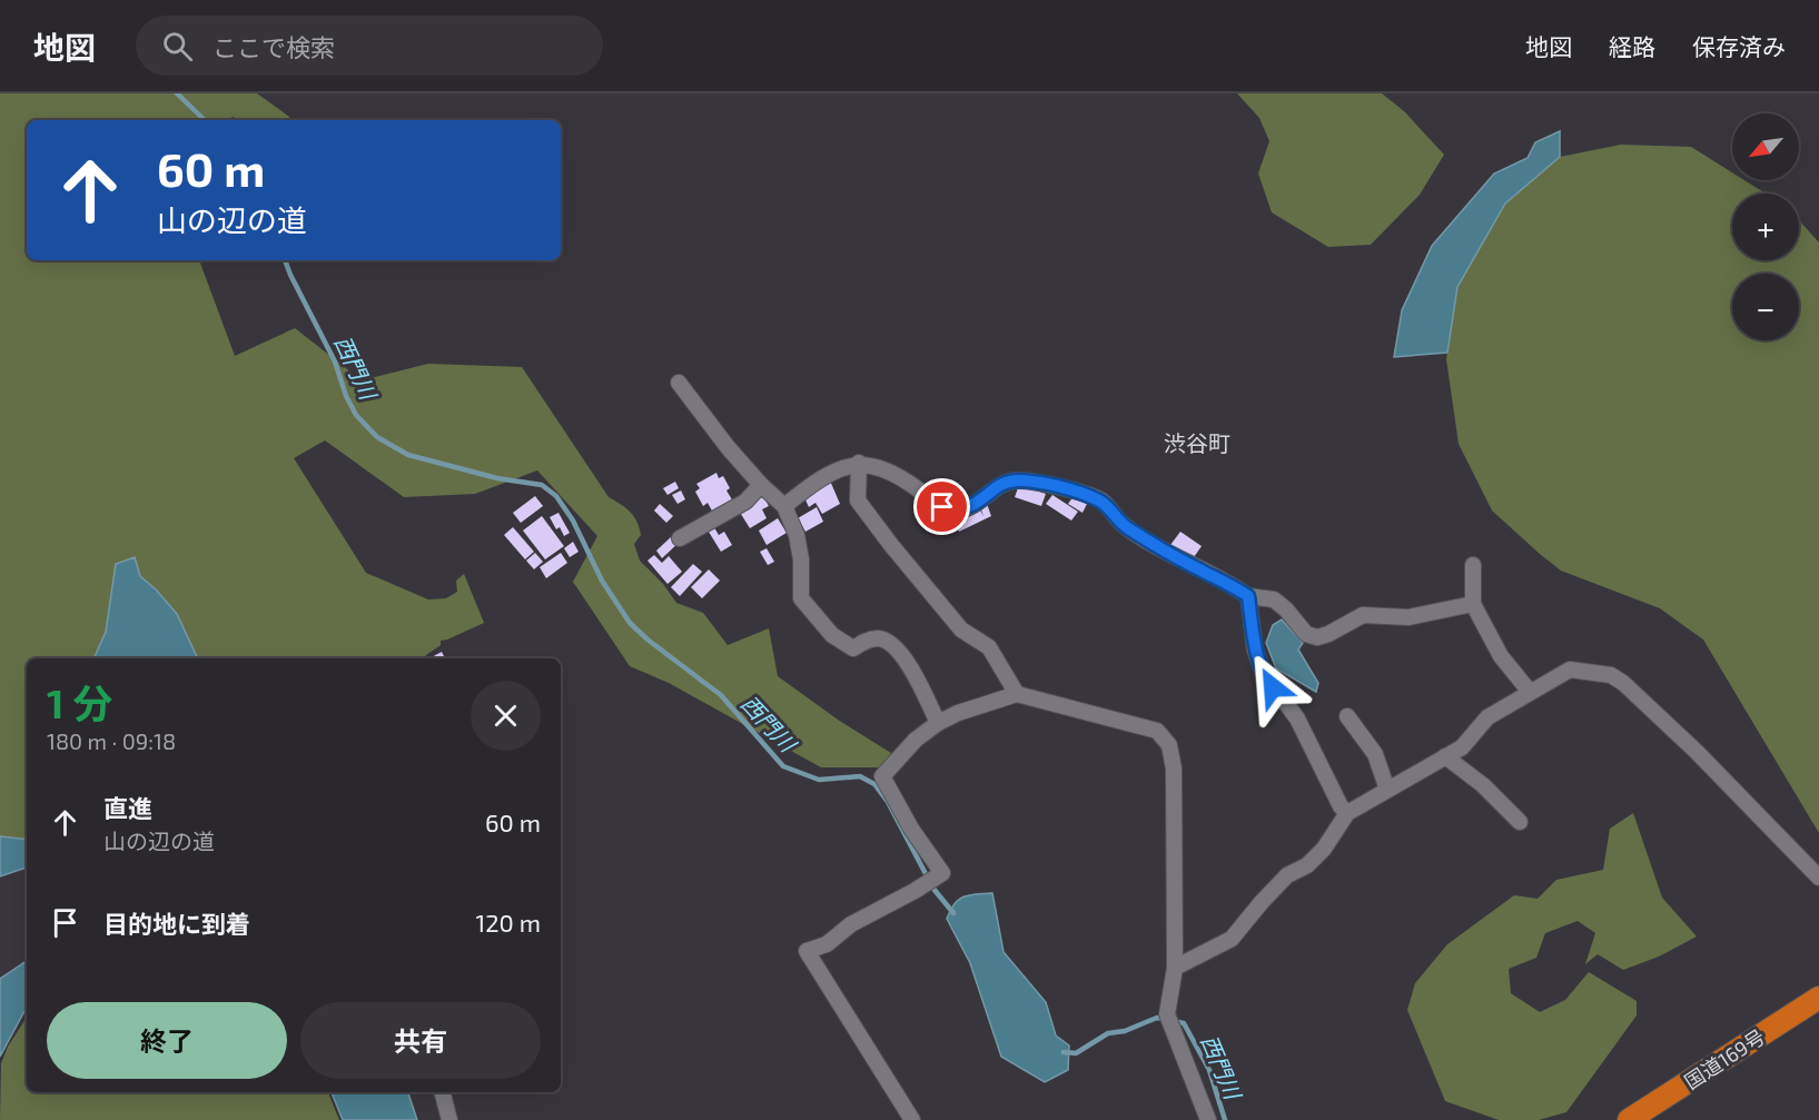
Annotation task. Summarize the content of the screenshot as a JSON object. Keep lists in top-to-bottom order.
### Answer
{
  "streets": {
    "highway": ["国道169号"]
  },
  "districts": ["渋谷町"],
  "water": ["西門川"],
  "north": "bottom left",
  "page": {
    "header": "地図",
    "search": "ここで検索",
    "nav": ["地図", "経路", "保存済み"],
    "map_buttons": ["+", "−"],
    "turn": ["60 m", "山の辺の道"],
    "heading": ["1 分", "180 m · 09:18"],
    "list": [
      {
        "name": "直進",
        "note": "山の辺の道",
        "value": "60 m"
      },
      {
        "name": "目的地に到着",
        "value": "120 m"
      }
    ],
    "buttons": ["終了", "共有"]
  }
}
